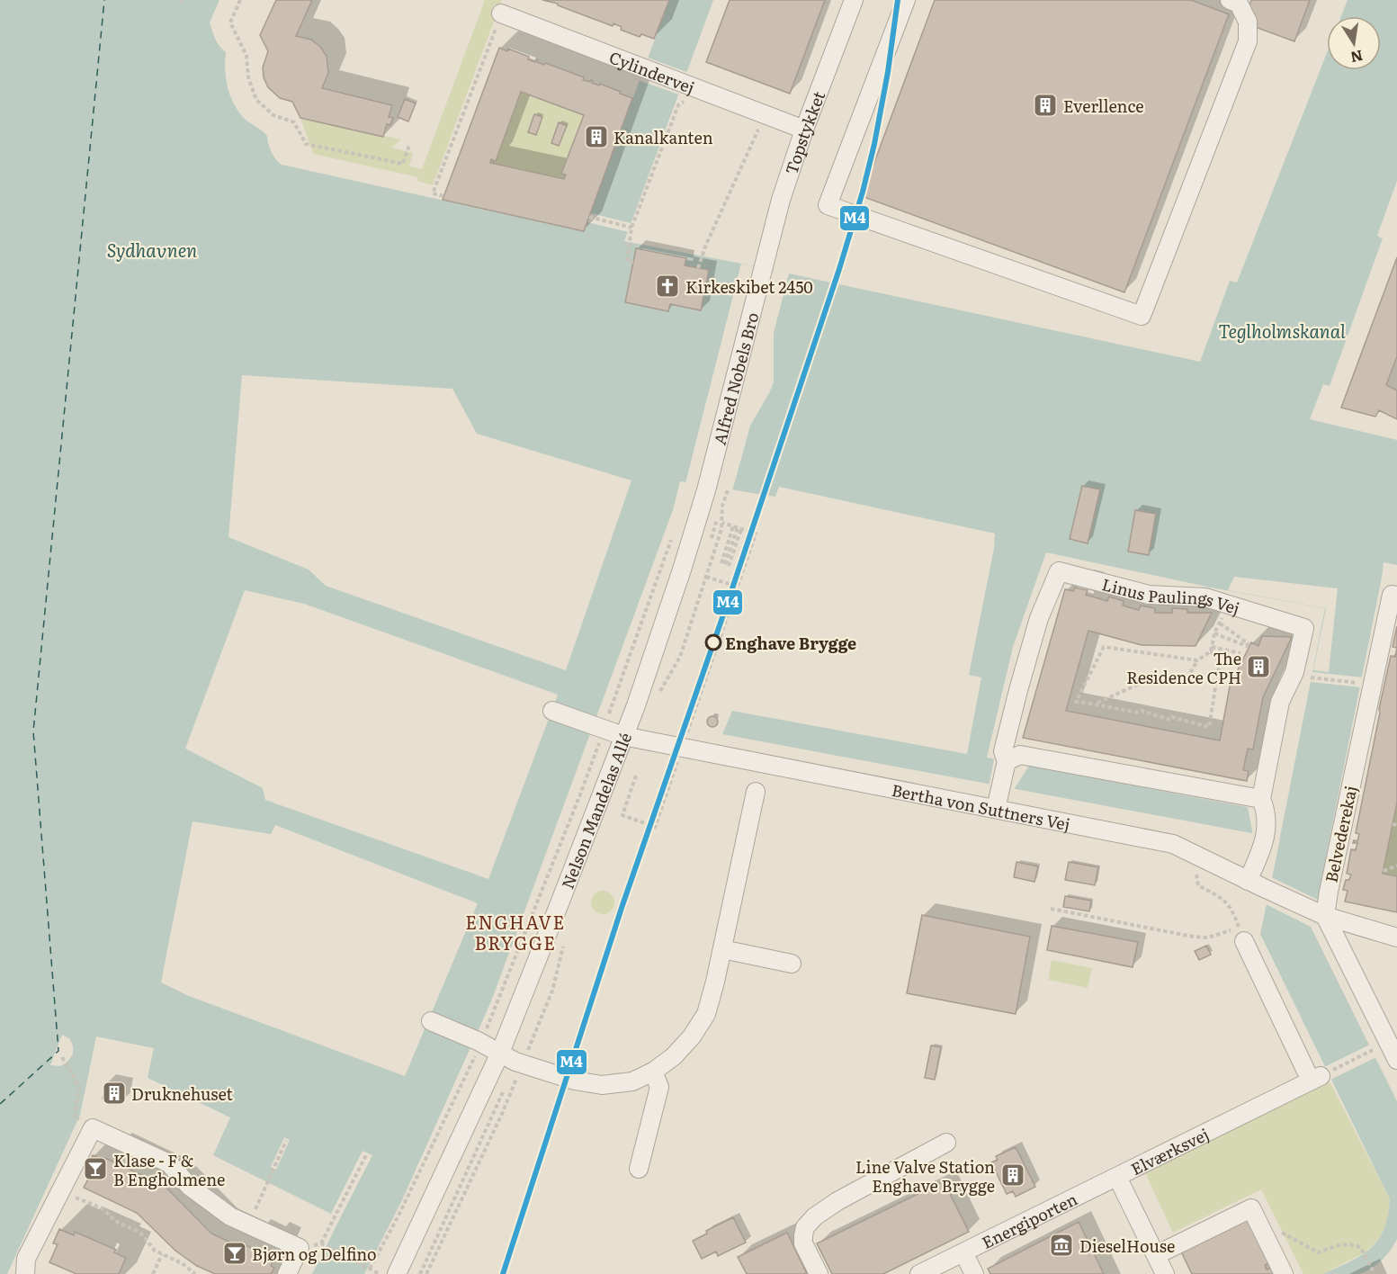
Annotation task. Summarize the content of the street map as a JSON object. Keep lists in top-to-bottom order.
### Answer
{
  "streets": {
    "street": [
      "Cylindervej",
      "Topstykket",
      "Alfred Nobels Bro",
      "Linus Paulings Vej",
      "Bertha von Suttners Vej",
      "Nelson Mandelas Allé",
      "Belvederekaj",
      "Elværksvej",
      "Energiporten"
    ]
  },
  "crossings": [
    ["Cylindervej", "Topstykket"],
    ["Topstykket", "Alfred Nobels Bro"],
    ["Alfred Nobels Bro", "Nelson Mandelas Allé"],
    ["Linus Paulings Vej", "Bertha von Suttners Vej"],
    ["Bertha von Suttners Vej", "Nelson Mandelas Allé"],
    ["Bertha von Suttners Vej", "Belvederekaj"],
    ["Elværksvej", "Energiporten"]
  ],
  "districts": ["ENGHAVE BRYGGE"],
  "water": ["Sydhavnen", "Teglholmskanal"],
  "places": {
    "building": [
      "Everllence",
      "Kanalkanten",
      "The Residence CPH",
      "Druknehuset",
      "Line Valve Station Enghave Brygge"
    ],
    "church": ["Kirkeskibet 2450"],
    "other": ["Enghave Brygge"],
    "bar": ["Klase - F & B Engholmene", "Bjørn og Delfino"],
    "museum": ["DieselHouse"]
  },
  "lines": ["transit line M4"],
  "north": "bottom"
}
